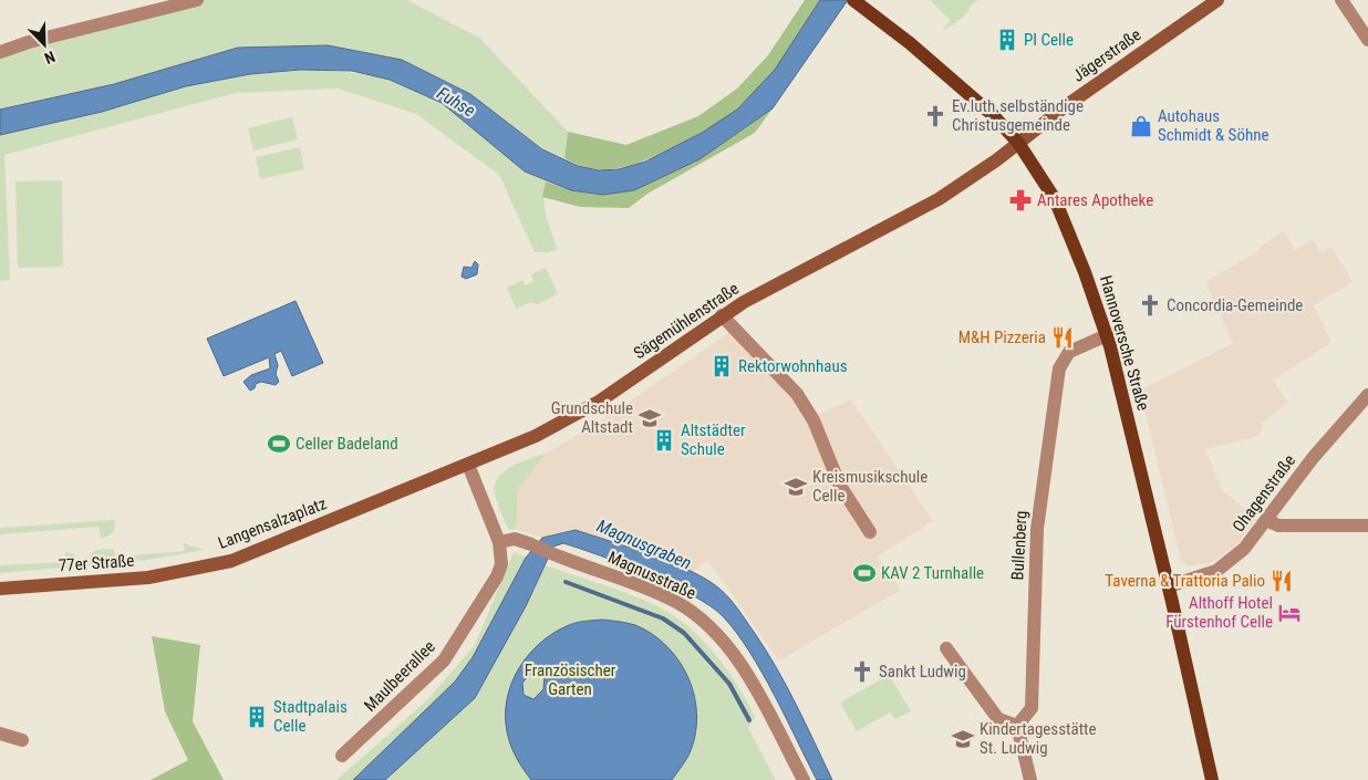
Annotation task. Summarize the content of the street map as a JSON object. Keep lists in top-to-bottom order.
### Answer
{
  "streets": {
    "main road": ["Hannoversche Straße"],
    "street": [
      "Jägerstraße",
      "Sägemühlenstraße",
      "Ohagenstraße",
      "Langensalzaplatz",
      "Bullenberg",
      "77er Straße",
      "Magnusstraße",
      "Maulbeerallee"
    ]
  },
  "crossings": [
    ["Jägerstraße", "Sägemühlenstraße"],
    ["Jägerstraße", "Hannoversche Straße"],
    ["Sägemühlenstraße", "Hannoversche Straße"],
    ["Sägemühlenstraße", "Langensalzaplatz"],
    ["Hannoversche Straße", "Ohagenstraße"],
    ["Hannoversche Straße", "Bullenberg"],
    ["Langensalzaplatz", "77er Straße"],
    ["Magnusstraße", "Maulbeerallee"]
  ],
  "water": ["Fuhse", "Magnusgraben"],
  "parks": ["Französischer Garten"],
  "places": {
    "building": [
      "PI Celle",
      "Rektorwohnhaus",
      "Altstädter Schule",
      "Stadtpalais Celle"
    ],
    "church": ["Ev.luth.selbständige Christusgemeinde", "Concordia-Gemeinde", "Sankt Ludwig"],
    "shop": ["Autohaus Schmidt & Söhne"],
    "pharmacy": ["Antares Apotheke"],
    "restaurant": ["M&H Pizzeria", "Taverna & Trattoria Palio"],
    "school or university": ["Grundschule Altstadt", "Kreismusikschule Celle", "Kindertagesstätte St. Ludwig"],
    "sports": ["Celler Badeland", "KAV 2 Turnhalle"],
    "hotel": ["Althoff Hotel Fürstenhof Celle"]
  },
  "north": "bottom right"
}
